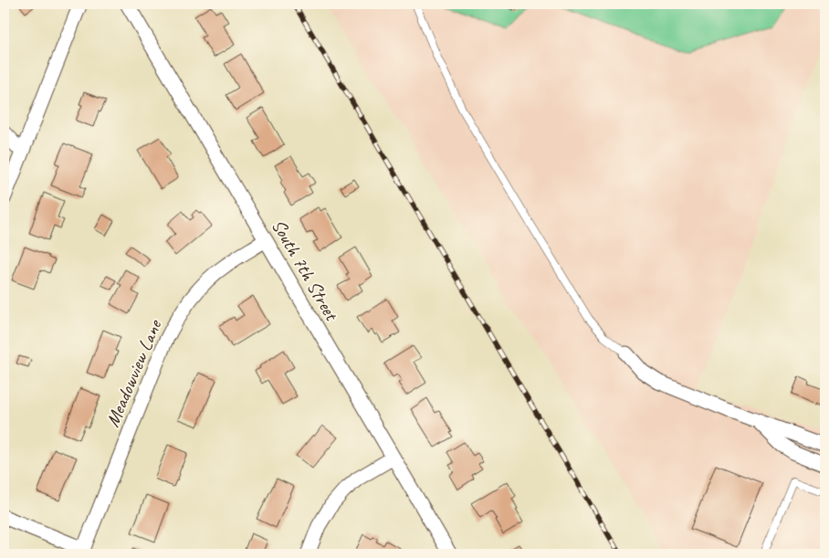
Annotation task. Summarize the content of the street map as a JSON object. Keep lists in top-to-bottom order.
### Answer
{
  "streets": {
    "street": ["South 7th Street", "Meadowview Lane"]
  },
  "crossings": [
    ["South 7th Street", "Meadowview Lane"]
  ]
}
